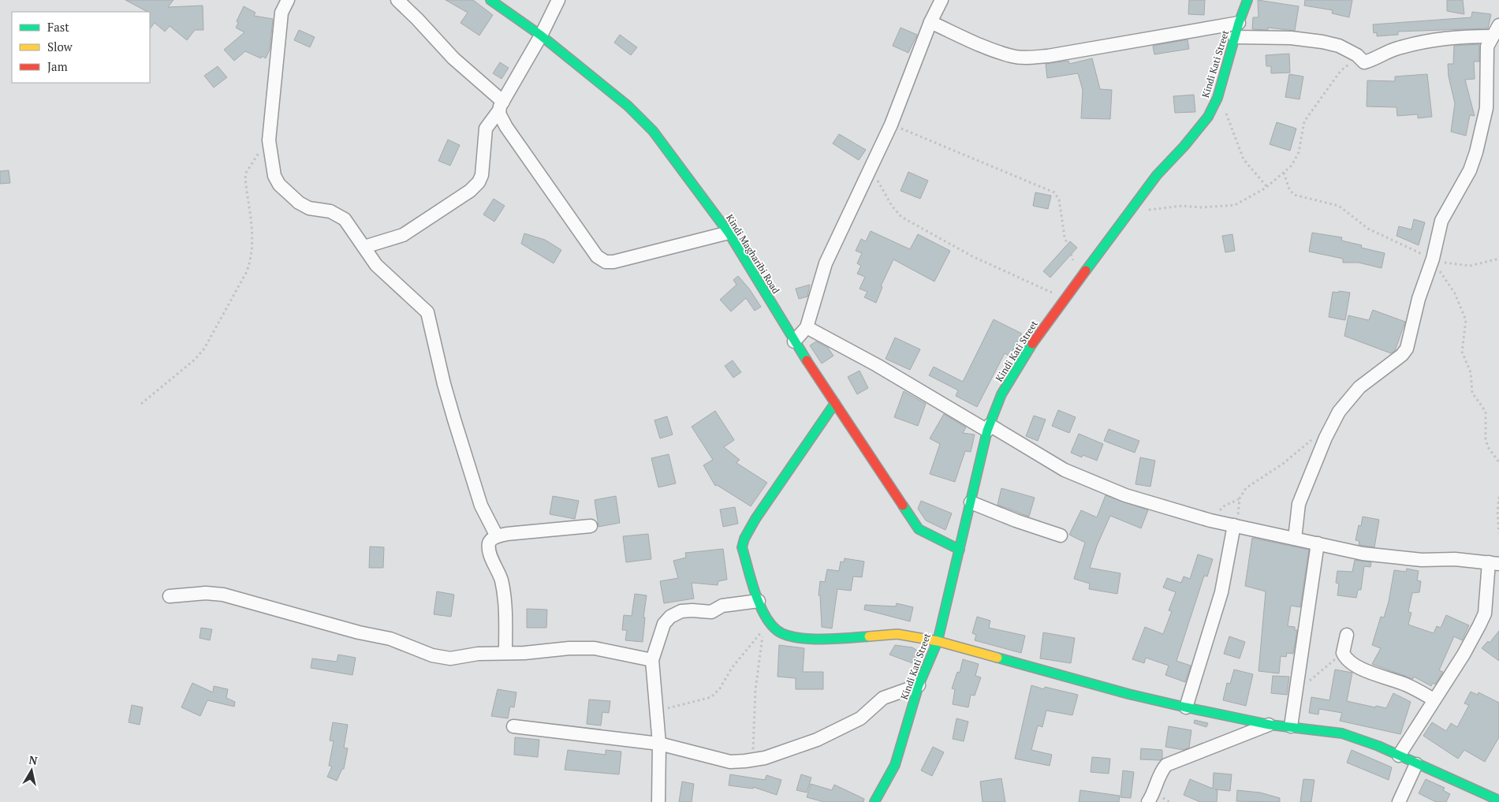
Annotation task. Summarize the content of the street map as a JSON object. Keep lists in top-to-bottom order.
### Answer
{
  "streets": {
    "street": ["Kindi Kati Street", "Kindi Magharibi Road"]
  },
  "crossings": [
    ["Kindi Kati Street", "Kindi Magharibi Road"]
  ],
  "legend": ["Fast", "Slow", "Jam"],
  "north": "top"
}
